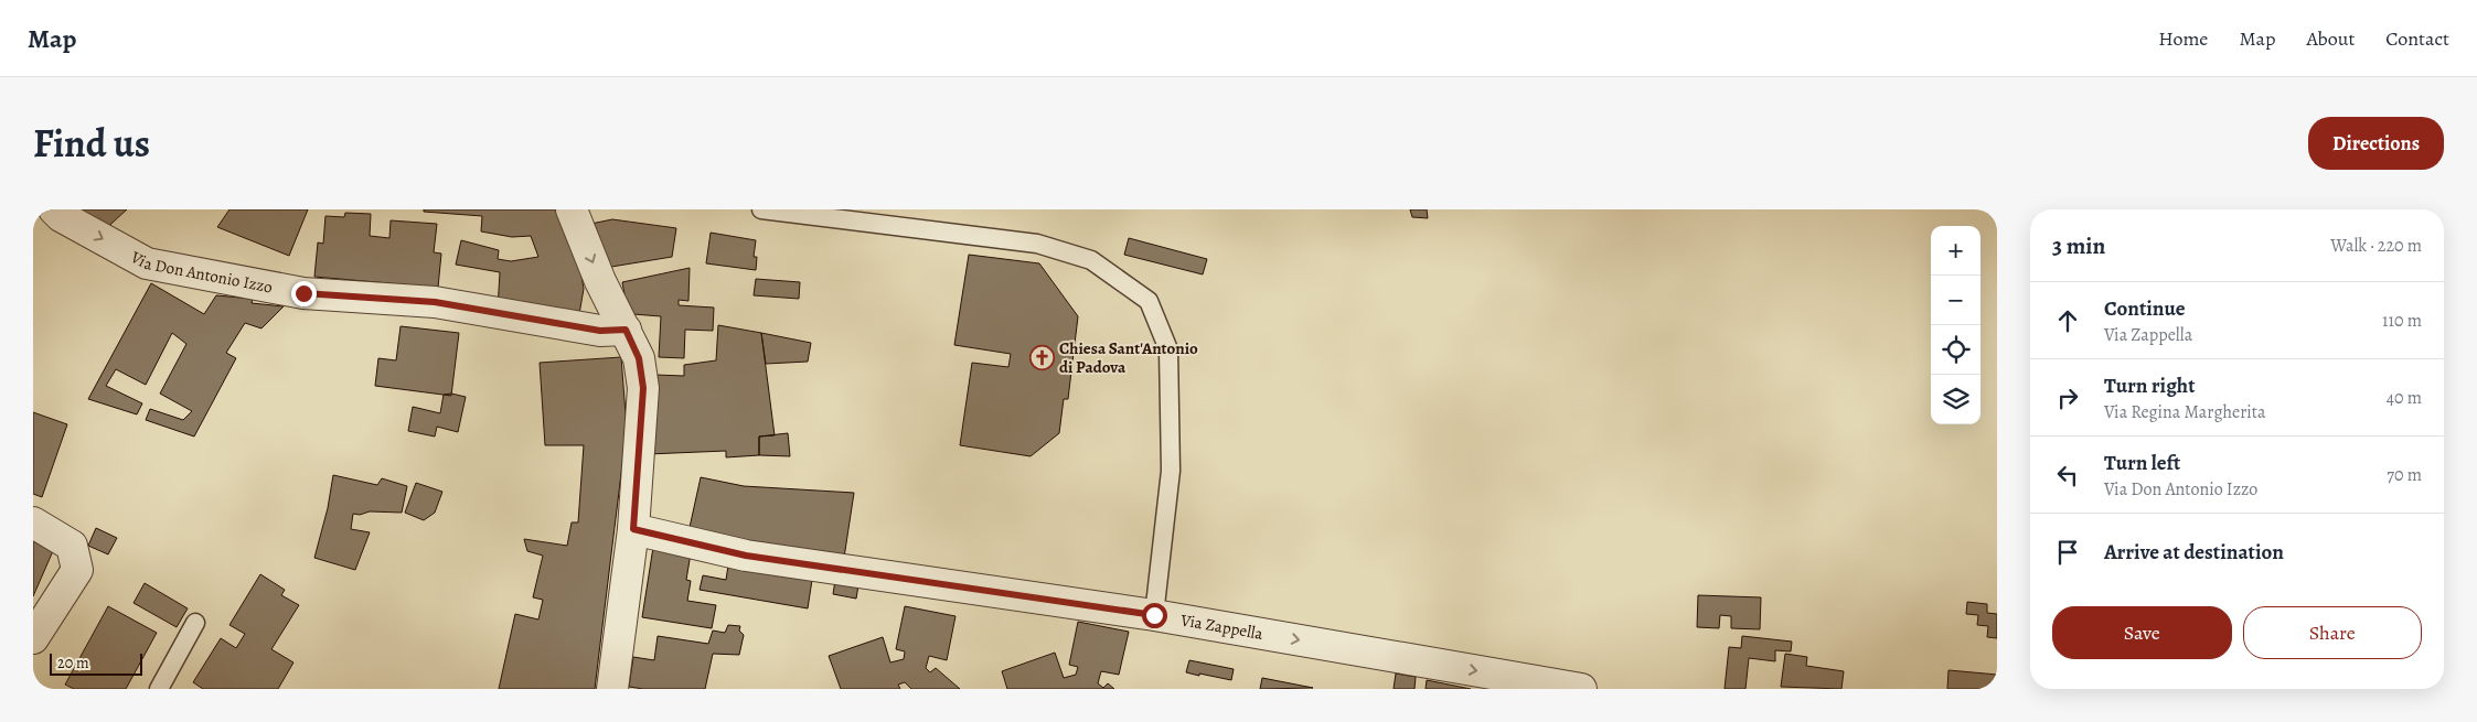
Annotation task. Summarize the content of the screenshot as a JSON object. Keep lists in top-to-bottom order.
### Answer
{
  "streets": {
    "street": ["Via Don Antonio Izzo", "Via Zappella"]
  },
  "one_way": ["Via Don Antonio Izzo", "Via Zappella"],
  "places": {
    "church": ["Chiesa Sant'Antonio di Padova"]
  },
  "scale_bar": "20 m",
  "page": {
    "header": "Map",
    "nav": [
      "Home",
      "Map",
      "About",
      "Contact"
    ],
    "title": "Find us",
    "buttons": [
      "Directions",
      ["Save", "Share"]
    ],
    "heading": ["3 min", "Walk · 220 m"],
    "map_buttons": ["+", "−"],
    "list": [
      ["Continue", "Via Zappella", "110 m"],
      ["Turn right", "Via Regina Margherita", "40 m"],
      ["Turn left", "Via Don Antonio Izzo", "70 m"],
      "Arrive at destination"
    ],
    "scale": "20 m"
  }
}
